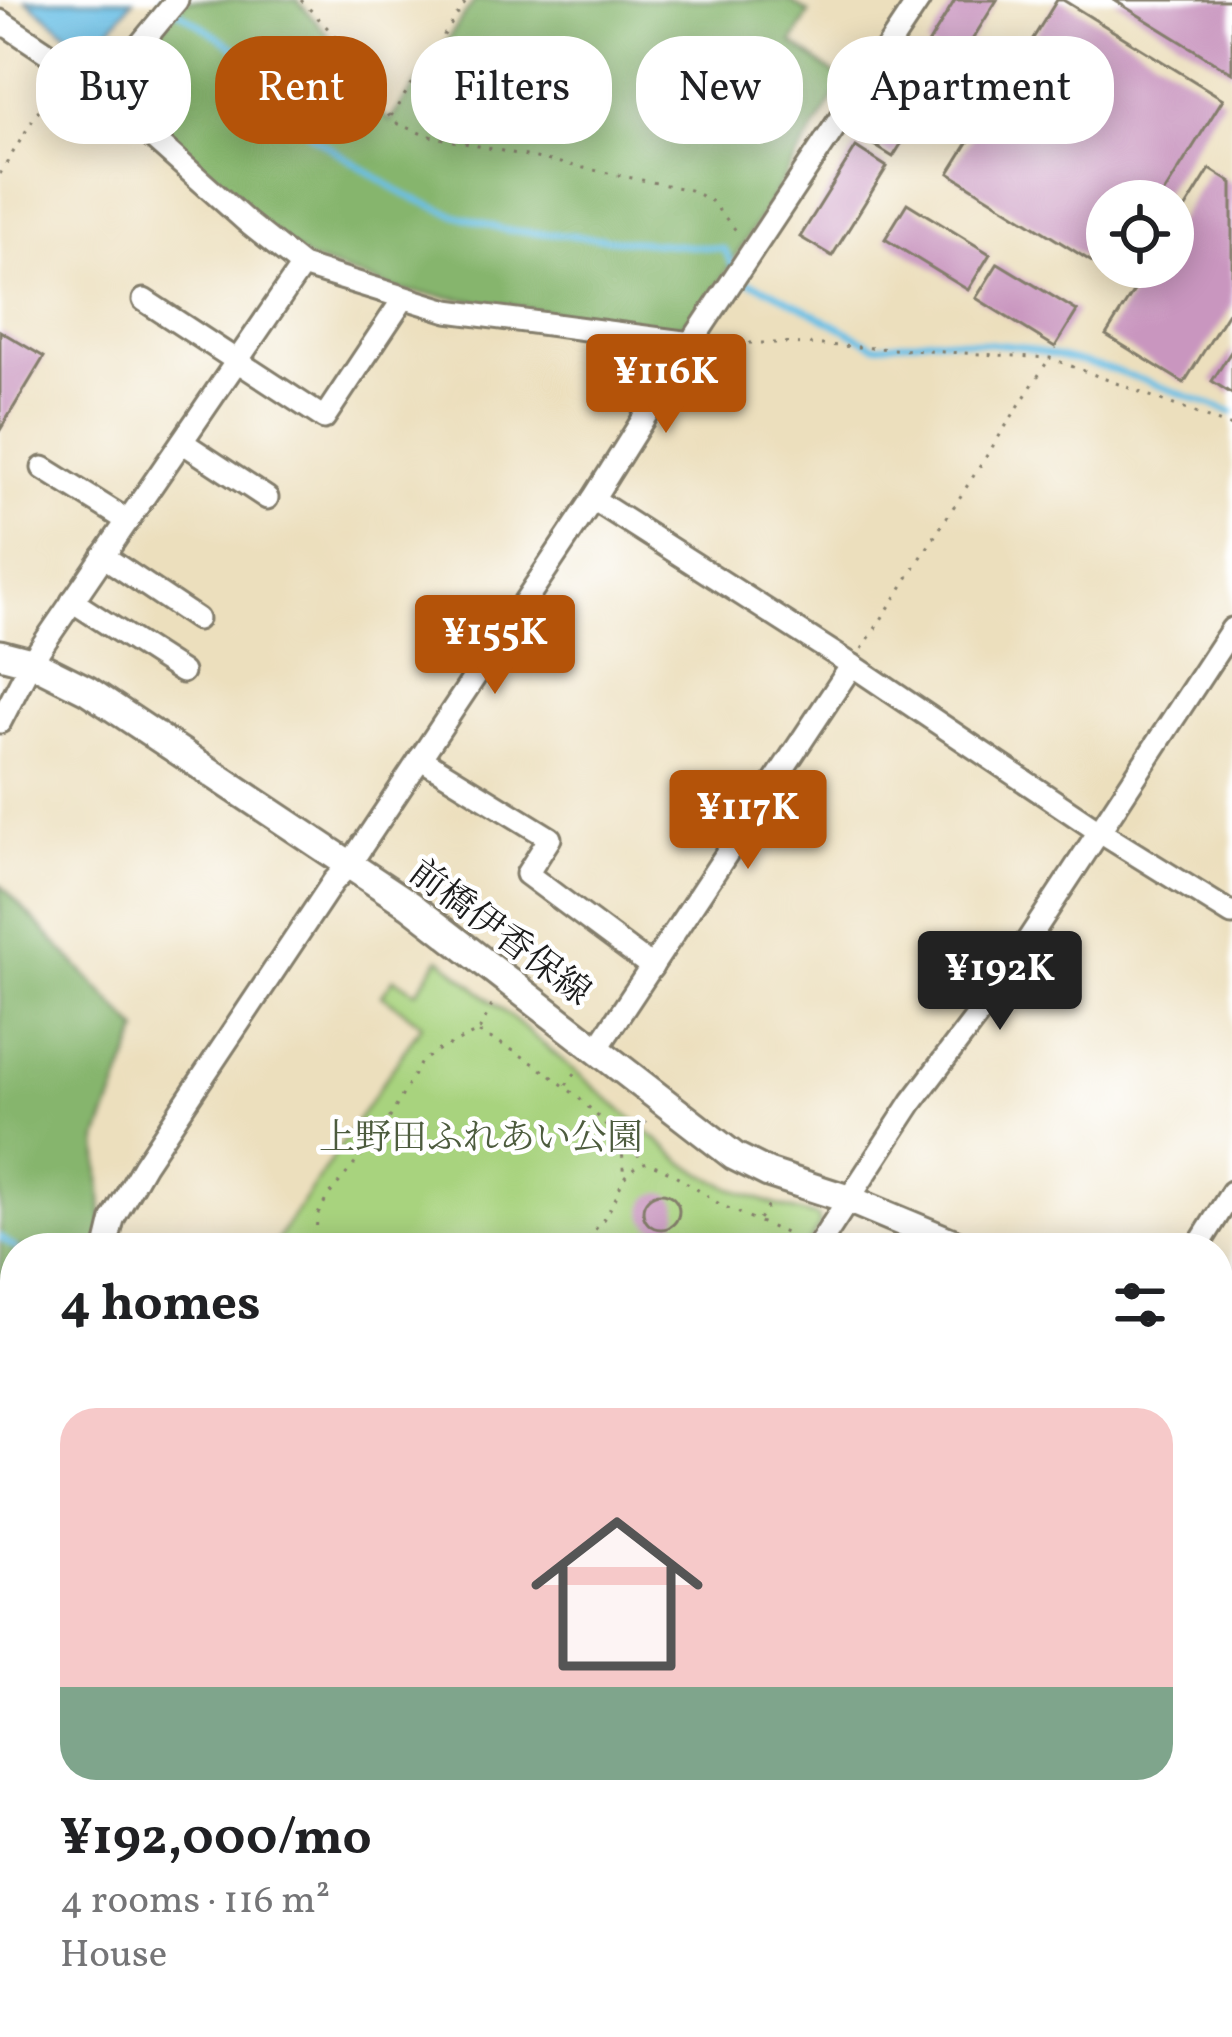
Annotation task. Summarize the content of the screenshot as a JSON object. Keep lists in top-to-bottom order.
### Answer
{
  "streets": {
    "main road": ["前橋伊香保線"]
  },
  "parks": ["上野田ふれあい公園"],
  "page": {
    "chip": [
      "Buy",
      "Rent",
      "Filters",
      "New",
      "Apartment"
    ],
    "price": [
      "¥116K",
      "¥155K",
      "¥117K",
      "¥192K"
    ],
    "heading": "4 homes",
    "list": [
      {
        "name": "¥192,000/mo",
        "note": "4 rooms · 116 m² · House"
      }
    ]
  }
}
